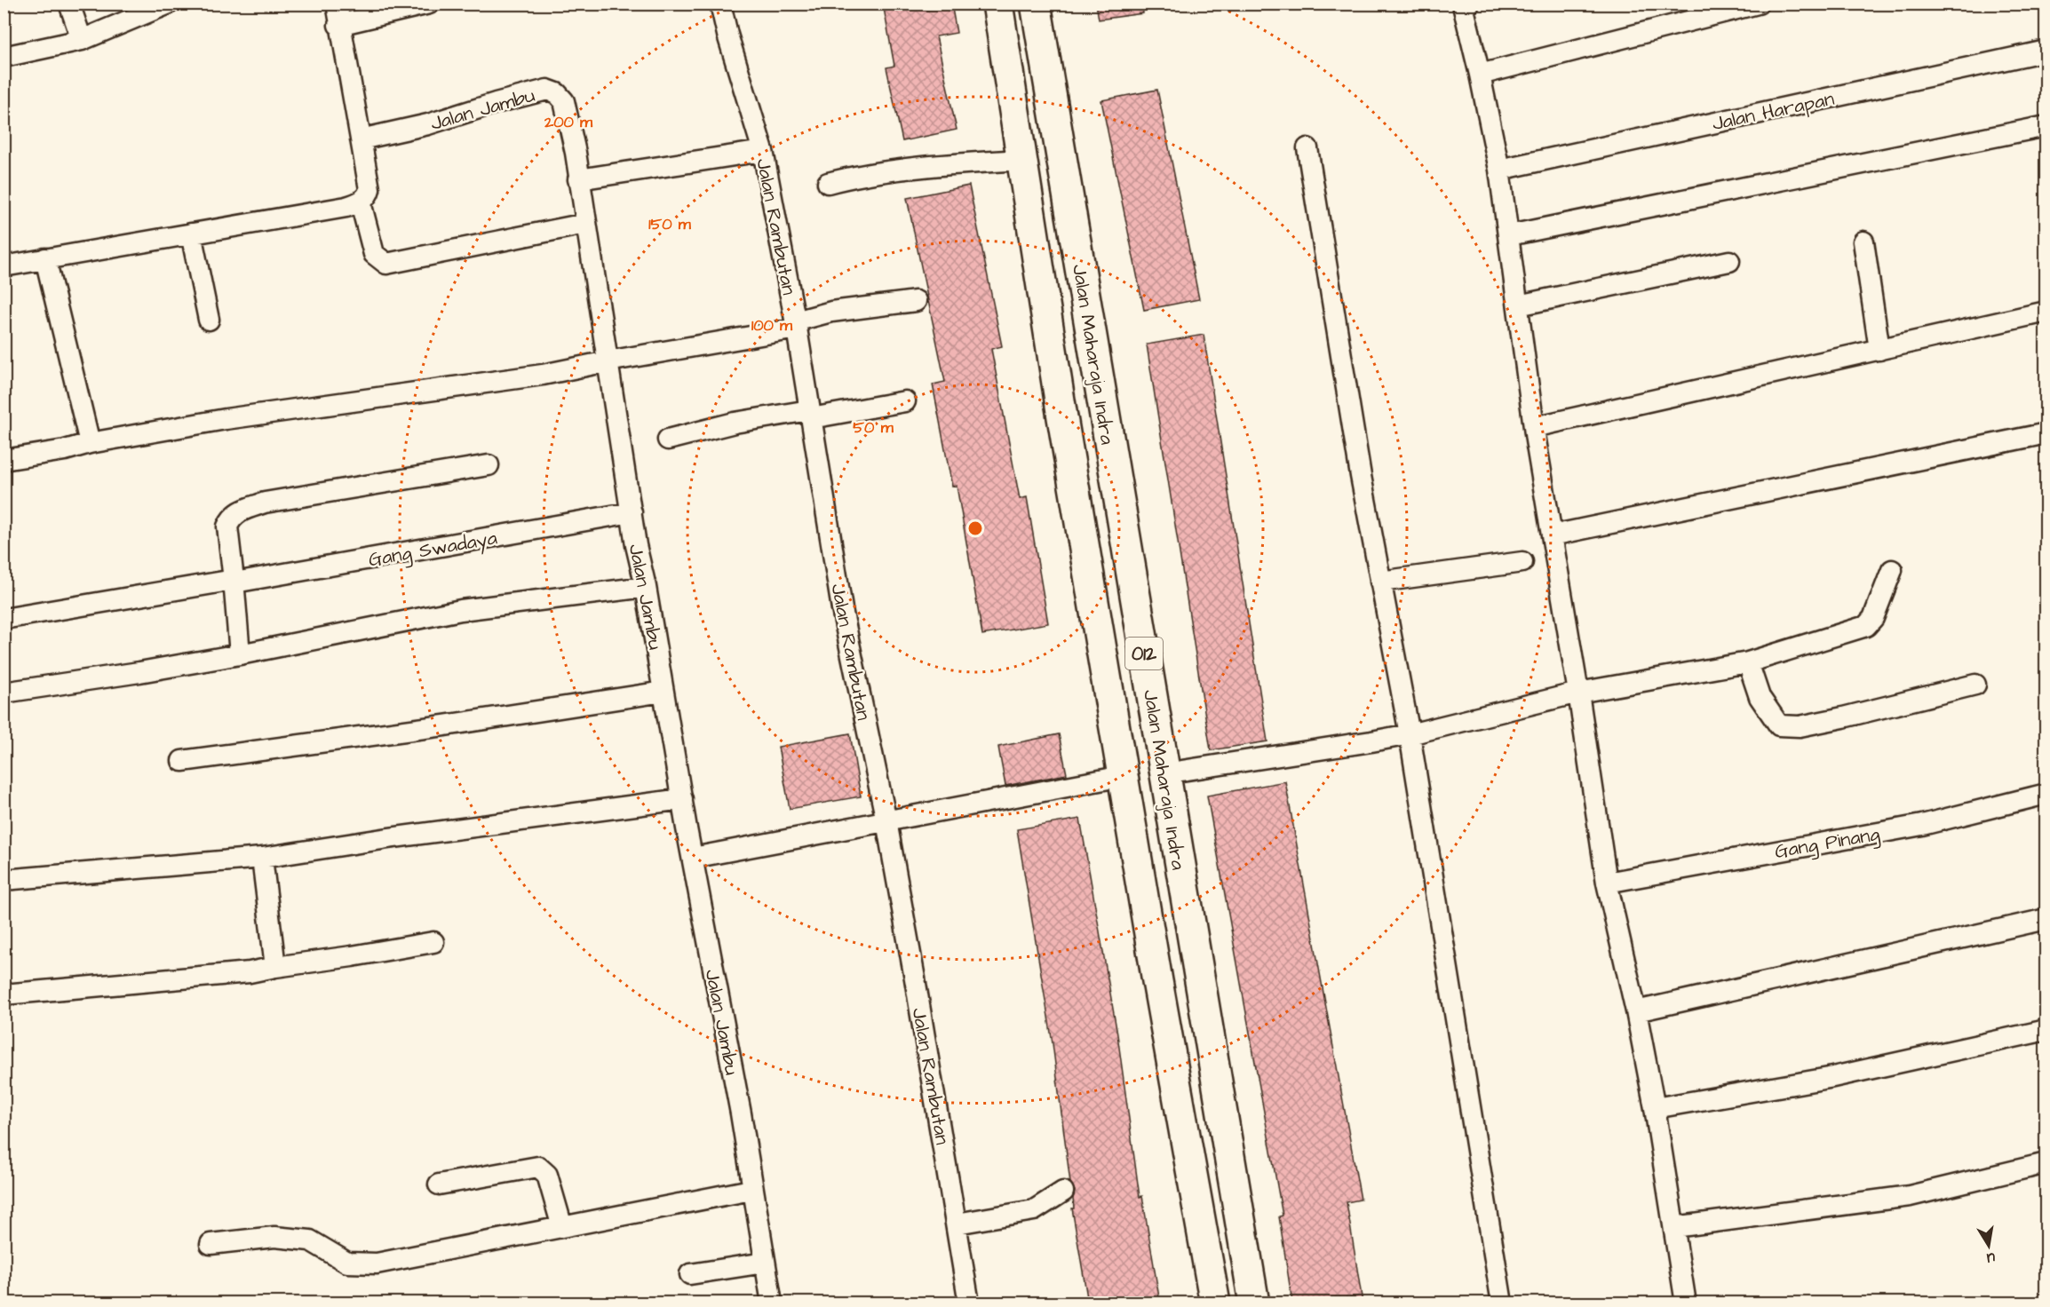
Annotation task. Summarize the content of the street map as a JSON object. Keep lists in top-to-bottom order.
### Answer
{
  "streets": {
    "highway": ["Jalan Maharaja Indra", "012"],
    "street": [
      "Jalan Jambu",
      "Jalan Harapan",
      "Jalan Rambutan",
      "Gang Swadaya",
      "Gang Pinang"
    ]
  },
  "crossings": [
    ["Jalan Jambu", "Gang Swadaya"]
  ],
  "north": "bottom",
  "rings": [
    "200 m",
    "150 m",
    "100 m",
    "50 m"
  ]
}
